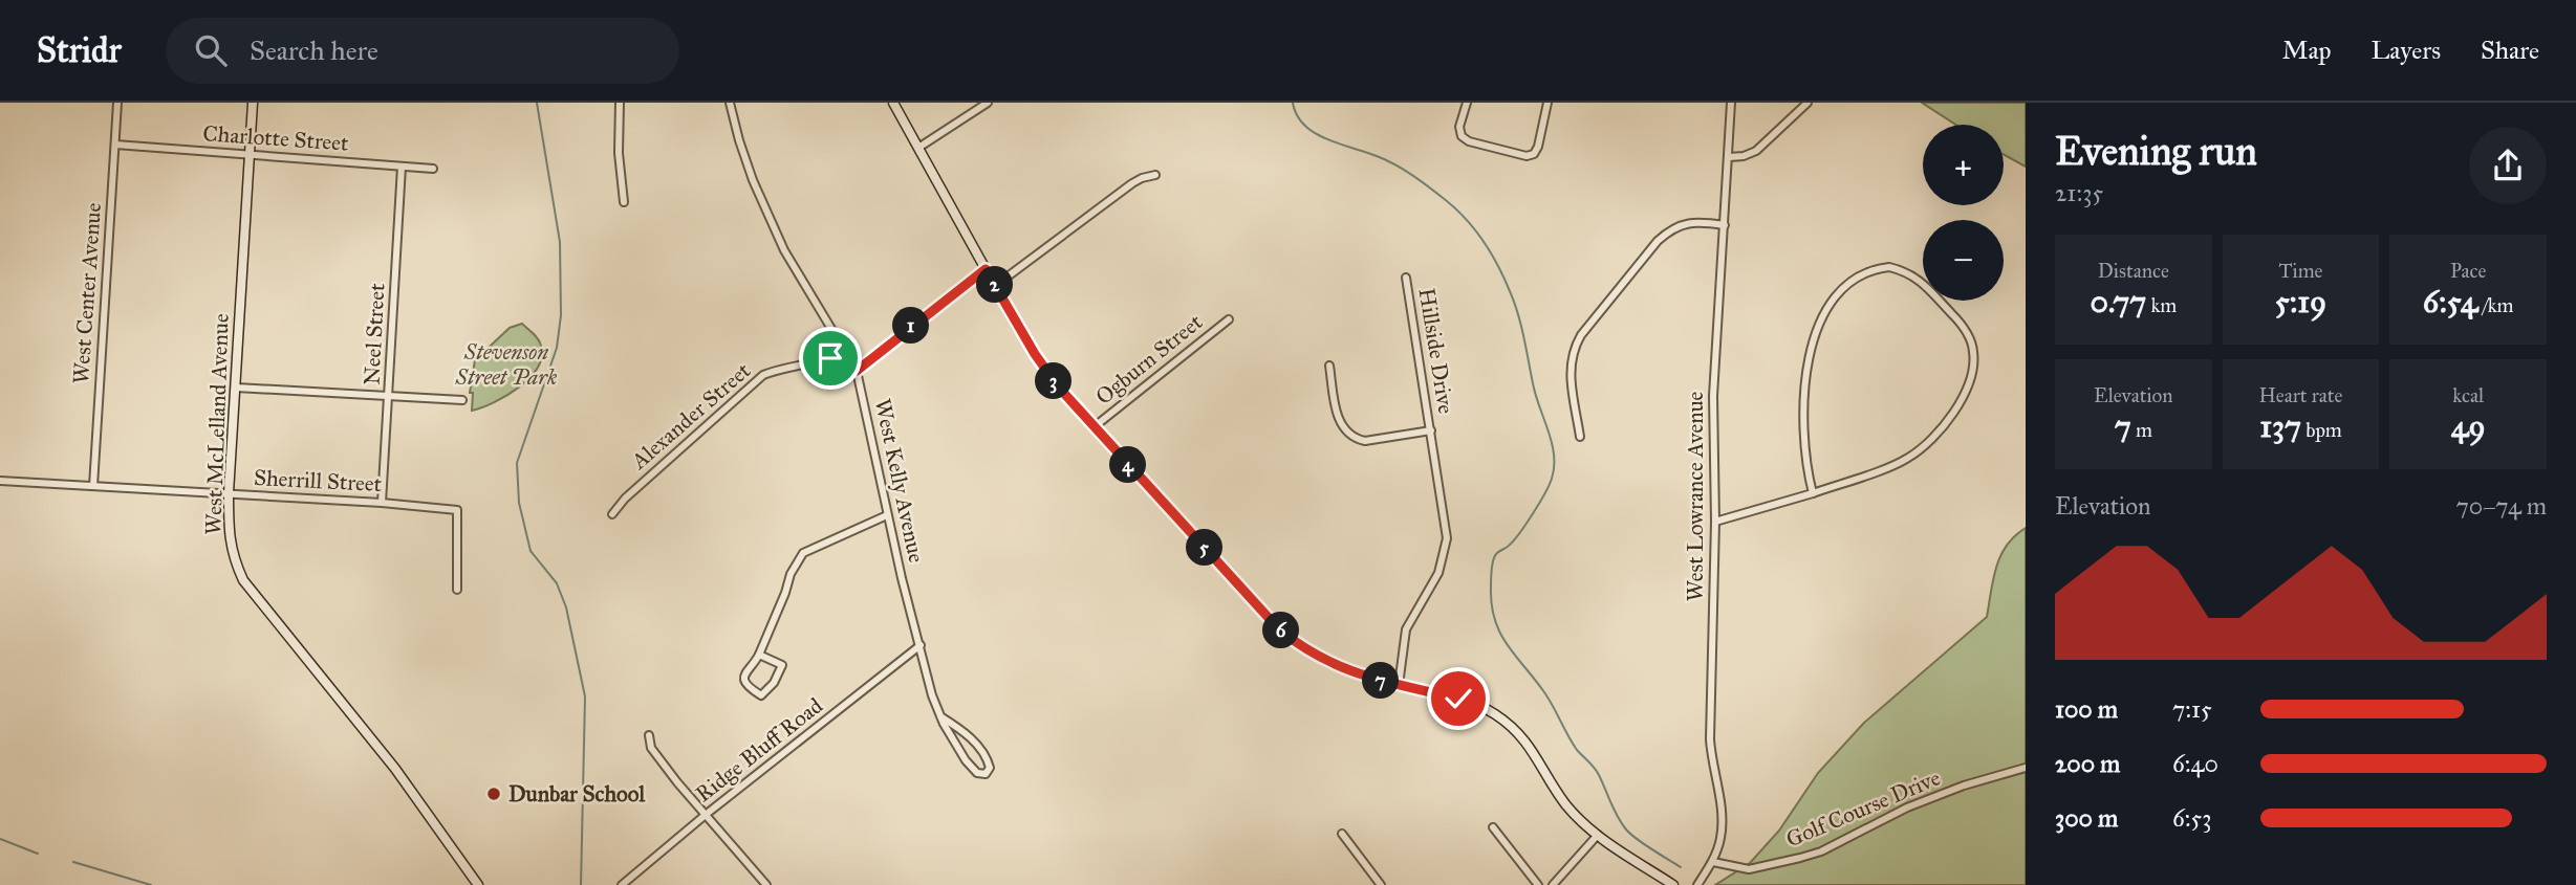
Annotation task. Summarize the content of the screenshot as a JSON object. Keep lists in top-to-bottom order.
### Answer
{
  "streets": {
    "street": [
      "Charlotte Street",
      "West Center Avenue",
      "Neel Street",
      "Hillside Drive",
      "Ogburn Street",
      "Alexander Street",
      "West McLelland Avenue",
      "Sherrill Street",
      "West Kelly Avenue",
      "West Lowrance Avenue",
      "Ridge Bluff Road",
      "Golf Course Drive"
    ]
  },
  "crossings": [
    ["Charlotte Street", "West Center Avenue"],
    ["Charlotte Street", "Neel Street"],
    ["Charlotte Street", "West McLelland Avenue"],
    ["West Center Avenue", "Sherrill Street"],
    ["Neel Street", "Sherrill Street"],
    ["Alexander Street", "West Kelly Avenue"],
    ["West McLelland Avenue", "Sherrill Street"],
    ["West Kelly Avenue", "Ridge Bluff Road"],
    ["West Lowrance Avenue", "Golf Course Drive"]
  ],
  "parks": ["Stevenson Street Park"],
  "places": ["Dunbar School"],
  "page": {
    "header": "Stridr",
    "search": "Search here",
    "nav": ["Map", "Layers", "Share"],
    "heading": ["Evening run", "21:35"],
    "map_buttons": ["+", "−"],
    "stats": [
      ["Distance", "0.77 km"],
      ["Time", "5:19"],
      ["Pace", "6:54 /km"],
      ["Elevation", "7 m"],
      ["Heart rate", "137 bpm"],
      ["kcal", "49"]
    ],
    "pins": [
      "2",
      "1",
      "3",
      "4",
      "5",
      "6",
      "7"
    ],
    "chart": ["Elevation", "70–74 m"],
    "list": [
      {
        "name": "100 m",
        "note": "7:15"
      },
      {
        "name": "200 m",
        "note": "6:40"
      },
      {
        "name": "300 m",
        "note": "6:53"
      }
    ]
  }
}
